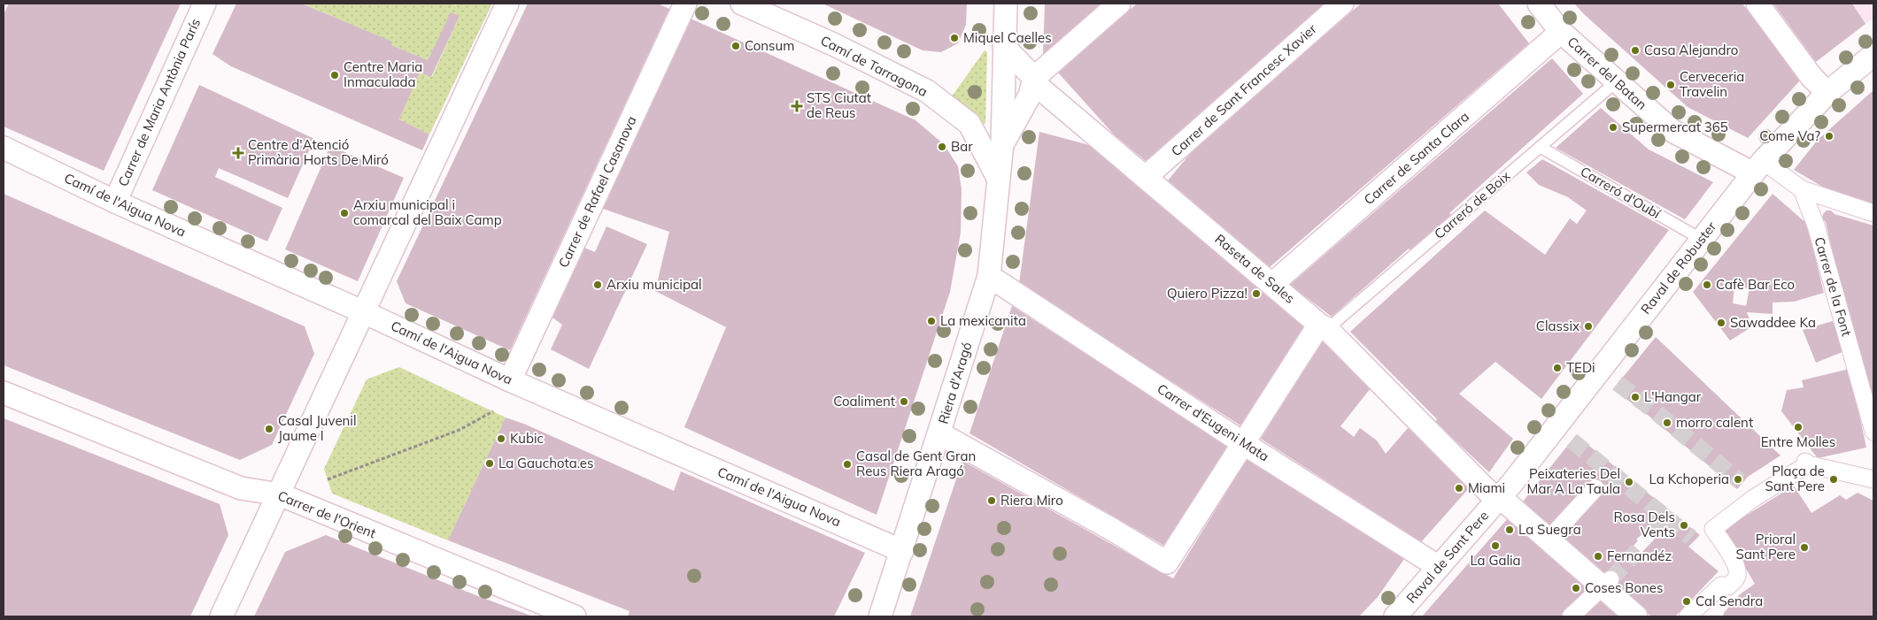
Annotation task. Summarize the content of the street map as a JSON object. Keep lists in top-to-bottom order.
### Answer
{
  "streets": {
    "street": [
      "Camí de Tarragona",
      "Carrer del Batan",
      "Carrer de Sant Francesc Xavier",
      "Carrer de Maria Antònia París",
      "Carrer de Santa Clara",
      "Carrer de Rafael Casanova",
      "Camí de l'Aigua Nova",
      "Raval de Robuster",
      "Raseta de Sales",
      "Carrer de la Font",
      "Riera d'Aragó",
      "Carrer d'Eugeni Mata",
      "Carrer de l'Orient",
      "Raval de Sant Pere"
    ],
    "lane": ["Carreró d'Oubí", "Carreró de Boix"]
  },
  "crossings": [
    ["Camí de Tarragona", "Riera d'Aragó"],
    ["Carrer del Batan", "Carrer de Santa Clara"],
    ["Carrer del Batan", "Carreró de Boix"],
    ["Carrer del Batan", "Raval de Robuster"],
    ["Carrer de Sant Francesc Xavier", "Raseta de Sales"],
    ["Carrer de Maria Antònia París", "Camí de l'Aigua Nova"],
    ["Carrer de Santa Clara", "Raseta de Sales"],
    ["Carrer de Rafael Casanova", "Camí de l'Aigua Nova"],
    ["Carreró d'Oubí", "Carreró de Boix"],
    ["Carreró d'Oubí", "Raval de Robuster"],
    ["Camí de l'Aigua Nova", "Riera d'Aragó"],
    ["Carreró de Boix", "Raseta de Sales"],
    ["Raval de Robuster", "Raseta de Sales"],
    ["Raval de Robuster", "Raval de Sant Pere"],
    ["Raseta de Sales", "Riera d'Aragó"],
    ["Raseta de Sales", "Raval de Sant Pere"],
    ["Riera d'Aragó", "Carrer d'Eugeni Mata"],
    ["Carrer d'Eugeni Mata", "Raval de Sant Pere"]
  ],
  "places": {
    "other": [
      "Miquel Caelles",
      "Consum",
      "Casa Alejandro",
      "Centre Maria Inmaculada",
      "Cerveceria Travelin",
      "Supermercat 365",
      "Come Va?",
      "Bar",
      "Arxiu municipal i comarcal del Baix Camp",
      "Arxiu municipal",
      "Cafè Bar Eco",
      "Quiero Pizza!",
      "La mexicanita",
      "Sawaddee Ka",
      "Classix",
      "TEDi",
      "L'Hangar",
      "Coaliment",
      "morro calent",
      "Entre Molles",
      "Casal Juvenil Jaume I",
      "Kubic",
      "La Gauchota.es",
      "Casal de Gent Gran Reus Riera Aragó",
      "La Kchoperia",
      "Plaça de Sant Pere",
      "Peixateries Del Mar A La Taula",
      "Miami",
      "Riera Miro",
      "Rosa Dels Vents",
      "La Suegra",
      "La Galia",
      "Prioral Sant Pere",
      "Fernandéz",
      "Coses Bones",
      "Cal Sendra"
    ],
    "health": ["STS Ciutat de Reus", "Centre d'Atenció Primària Horts De Miró"]
  }
}
